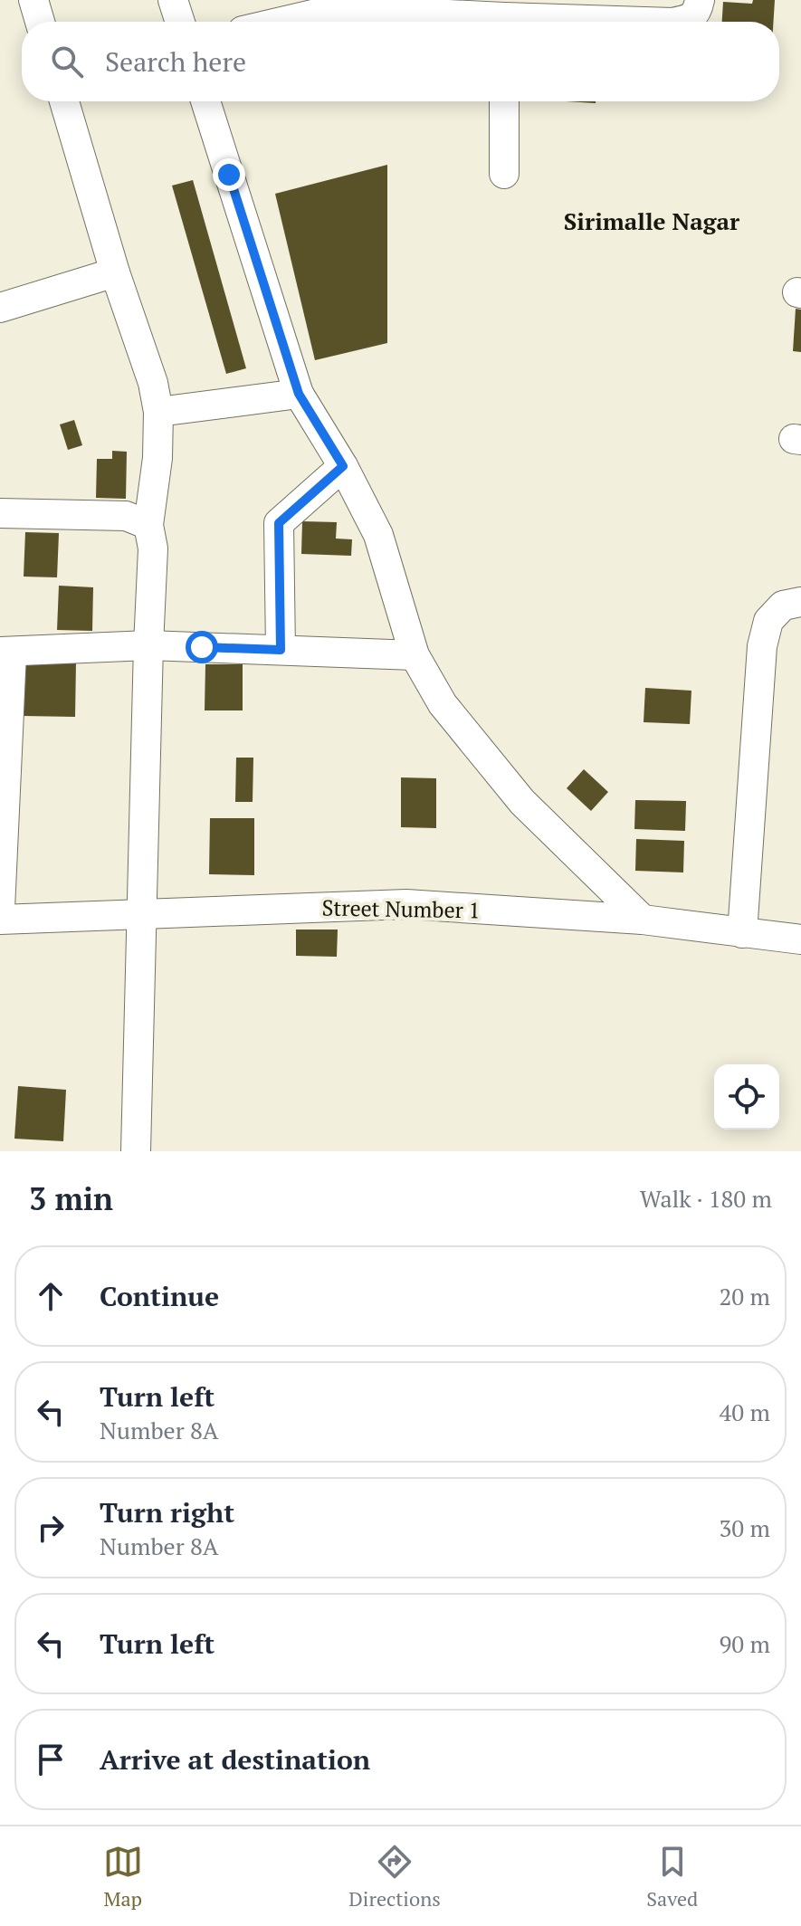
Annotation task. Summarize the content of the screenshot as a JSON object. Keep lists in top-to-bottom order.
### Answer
{
  "streets": {
    "street": ["Street Number 1"]
  },
  "districts": ["Sirimalle Nagar"],
  "page": {
    "search": "Search here",
    "heading": ["3 min", "Walk · 180 m"],
    "list": [
      ["Continue", "20 m"],
      ["Turn left", "Number 8A", "40 m"],
      ["Turn right", "Number 8A", "30 m"],
      ["Turn left", "90 m"],
      "Arrive at destination"
    ],
    "nav": ["Map", "Directions", "Saved"]
  }
}
